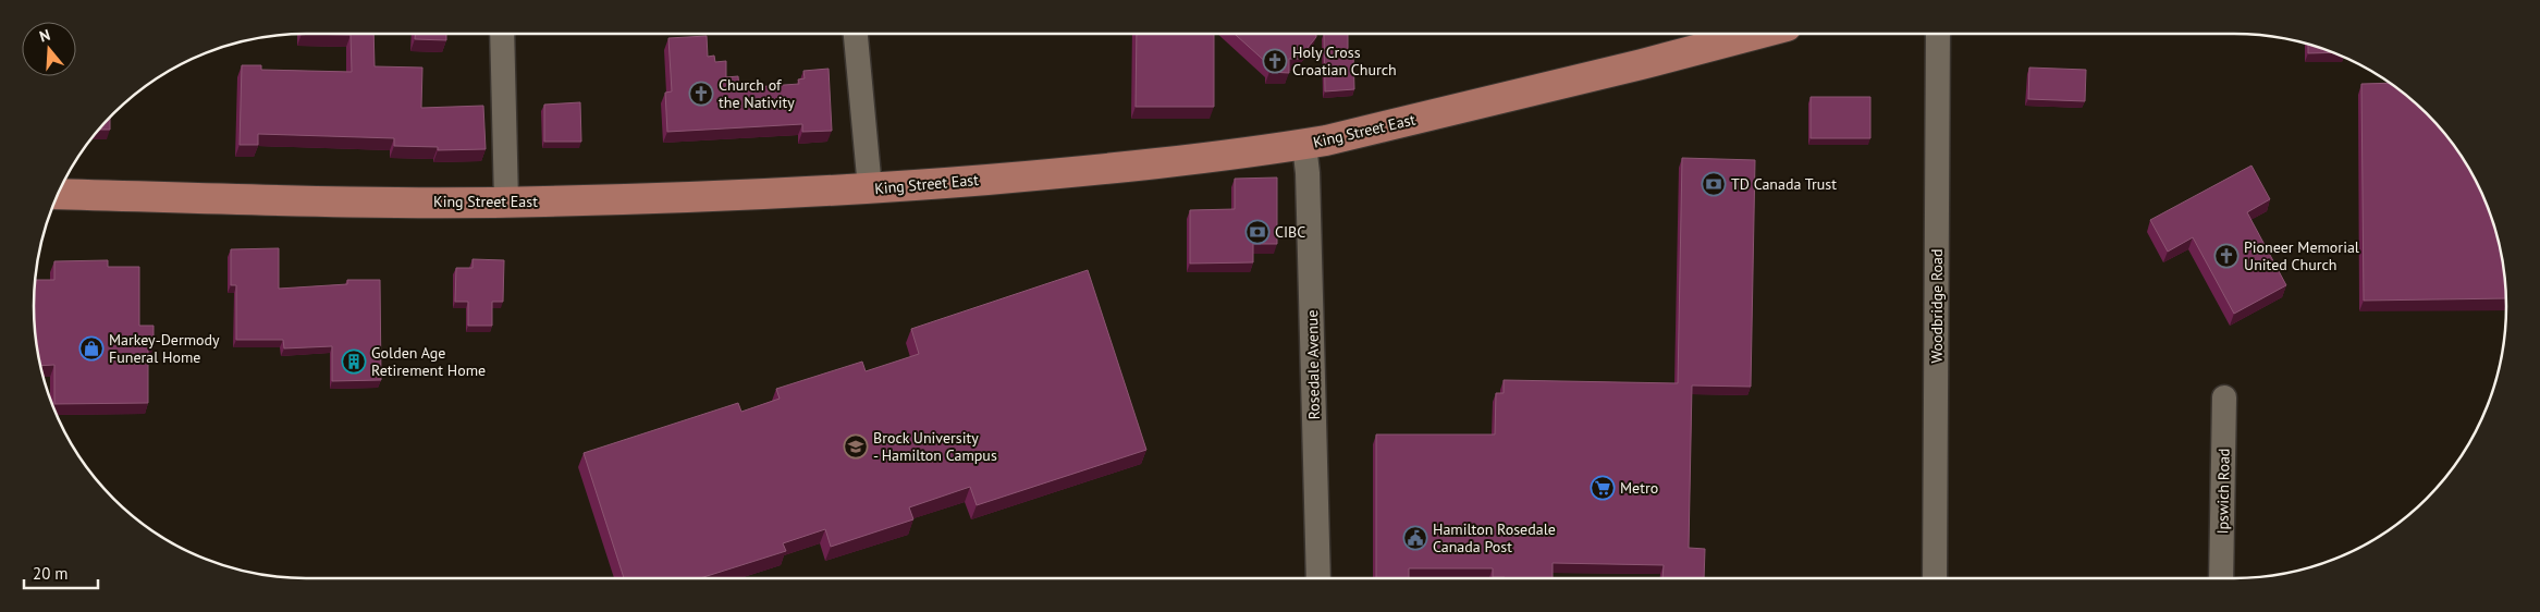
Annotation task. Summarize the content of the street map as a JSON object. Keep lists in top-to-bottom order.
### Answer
{
  "streets": {
    "main road": ["King Street East"],
    "street": ["Woodbridge Road", "Rosedale Avenue", "Ipswich Road"]
  },
  "crossings": [
    ["King Street East", "Rosedale Avenue"]
  ],
  "places": {
    "church": ["Holy Cross Croatian Church", "Church of the Nativity", "Pioneer Memorial United Church"],
    "bank": ["TD Canada Trust", "CIBC"],
    "shop": ["Markey-Dermody Funeral Home"],
    "building": ["Golden Age Retirement Home"],
    "school or university": ["Brock University - Hamilton Campus"],
    "supermarket": ["Metro"],
    "public building": ["Hamilton Rosedale Canada Post"]
  },
  "scale_bar": "20 m",
  "north": "top"
}
